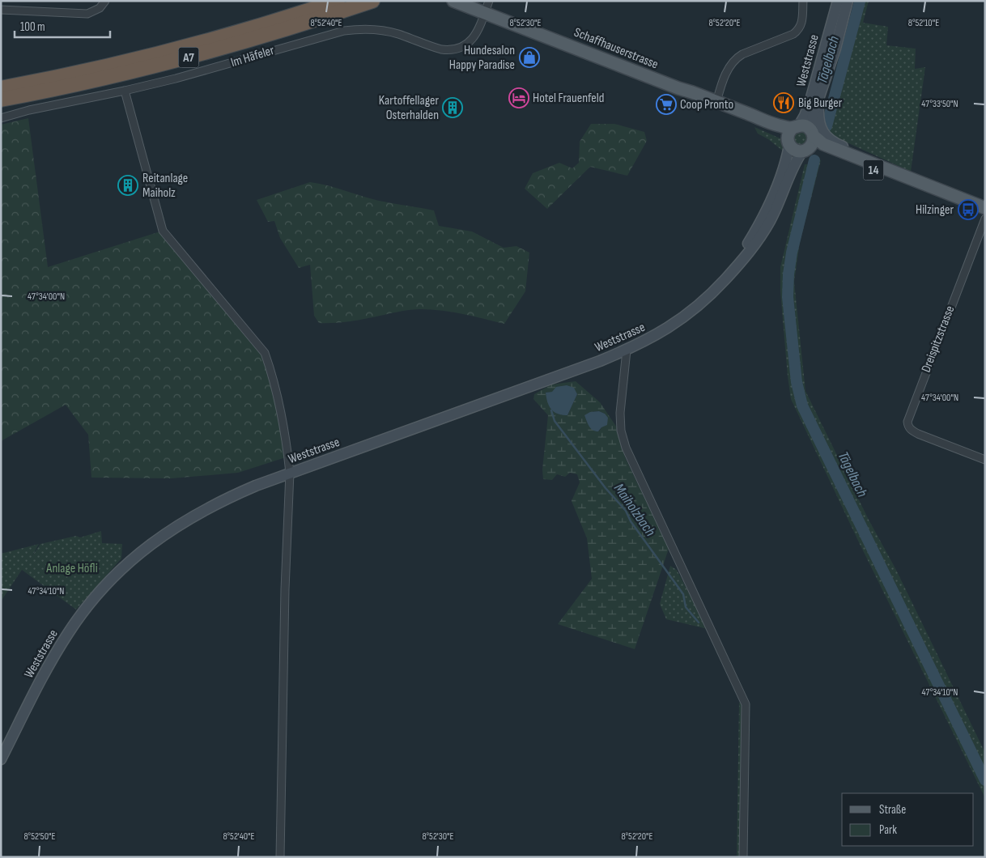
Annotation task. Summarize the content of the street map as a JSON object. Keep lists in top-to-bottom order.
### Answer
{
  "streets": {
    "highway": ["A7"],
    "main road": ["Schaffhauserstrasse", "Weststrasse", "14"],
    "street": ["Im Häfeler", "Dreispitzstrasse"]
  },
  "crossings": [
    ["Schaffhauserstrasse", "Im Häfeler"],
    ["Schaffhauserstrasse", "Weststrasse"],
    ["Schaffhauserstrasse", "14"],
    ["Weststrasse", "14"]
  ],
  "water": ["Tägelbach", "Maiholzbach"],
  "parks": ["Anlage Höfli"],
  "places": {
    "shop": ["Hundesalon Happy Paradise"],
    "hotel": ["Hotel Frauenfeld"],
    "restaurant": ["Big Burger"],
    "supermarket": ["Coop Pronto"],
    "building": ["Kartoffellager Osterhalden", "Reitanlage Maiholz"],
    "bus stop": ["Hilzinger"]
  },
  "legend": ["Straße", "Park"],
  "scale_bar": "100 m",
  "coordinates": [
    "8°52'40\"E",
    "8°52'30\"E",
    "8°52'20\"E",
    "8°52'10\"E",
    "47°33'50\"N",
    "47°34'00\"N",
    "47°34'10\"N",
    "8°52'50\"E"
  ]
}
